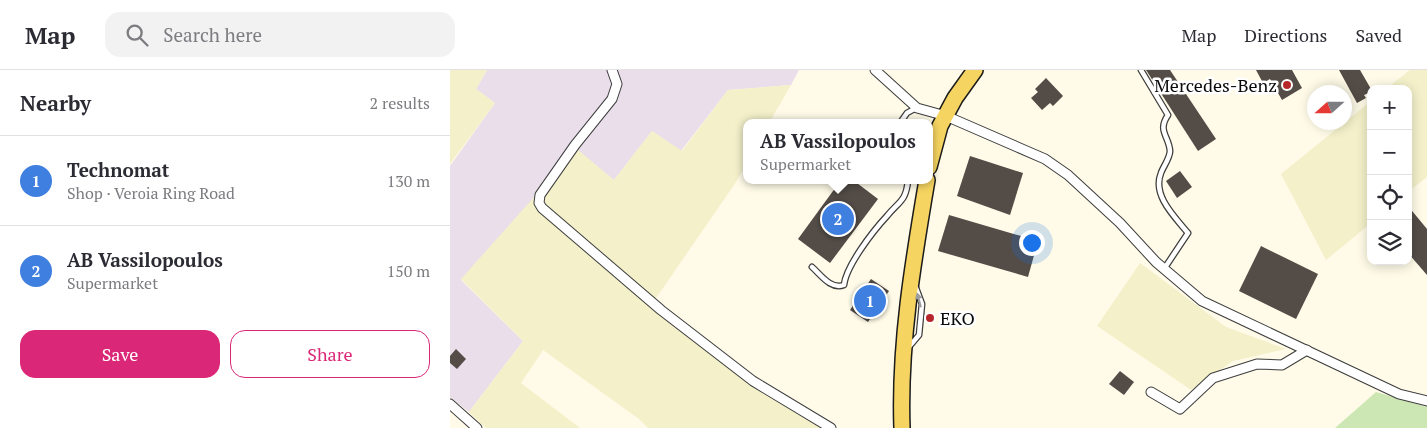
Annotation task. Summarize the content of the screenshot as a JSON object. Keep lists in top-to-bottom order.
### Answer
{
  "places": ["Mercedes-Benz", "EKO"],
  "north": "left",
  "page": {
    "header": "Map",
    "search": "Search here",
    "nav": ["Map", "Directions", "Saved"],
    "heading": ["Nearby", "2 results"],
    "map_buttons": ["+", "−"],
    "popup": ["AB Vassilopoulos", "Supermarket"],
    "list": [
      {
        "mark": "1",
        "name": "Technomat",
        "note": "Shop · Verοia Ring Road",
        "value": "130 m"
      },
      {
        "mark": "2",
        "name": "AB Vassilopoulos",
        "note": "Supermarket",
        "value": "150 m"
      }
    ],
    "pins": ["2", "1"],
    "buttons": ["Save", "Share"]
  }
}
